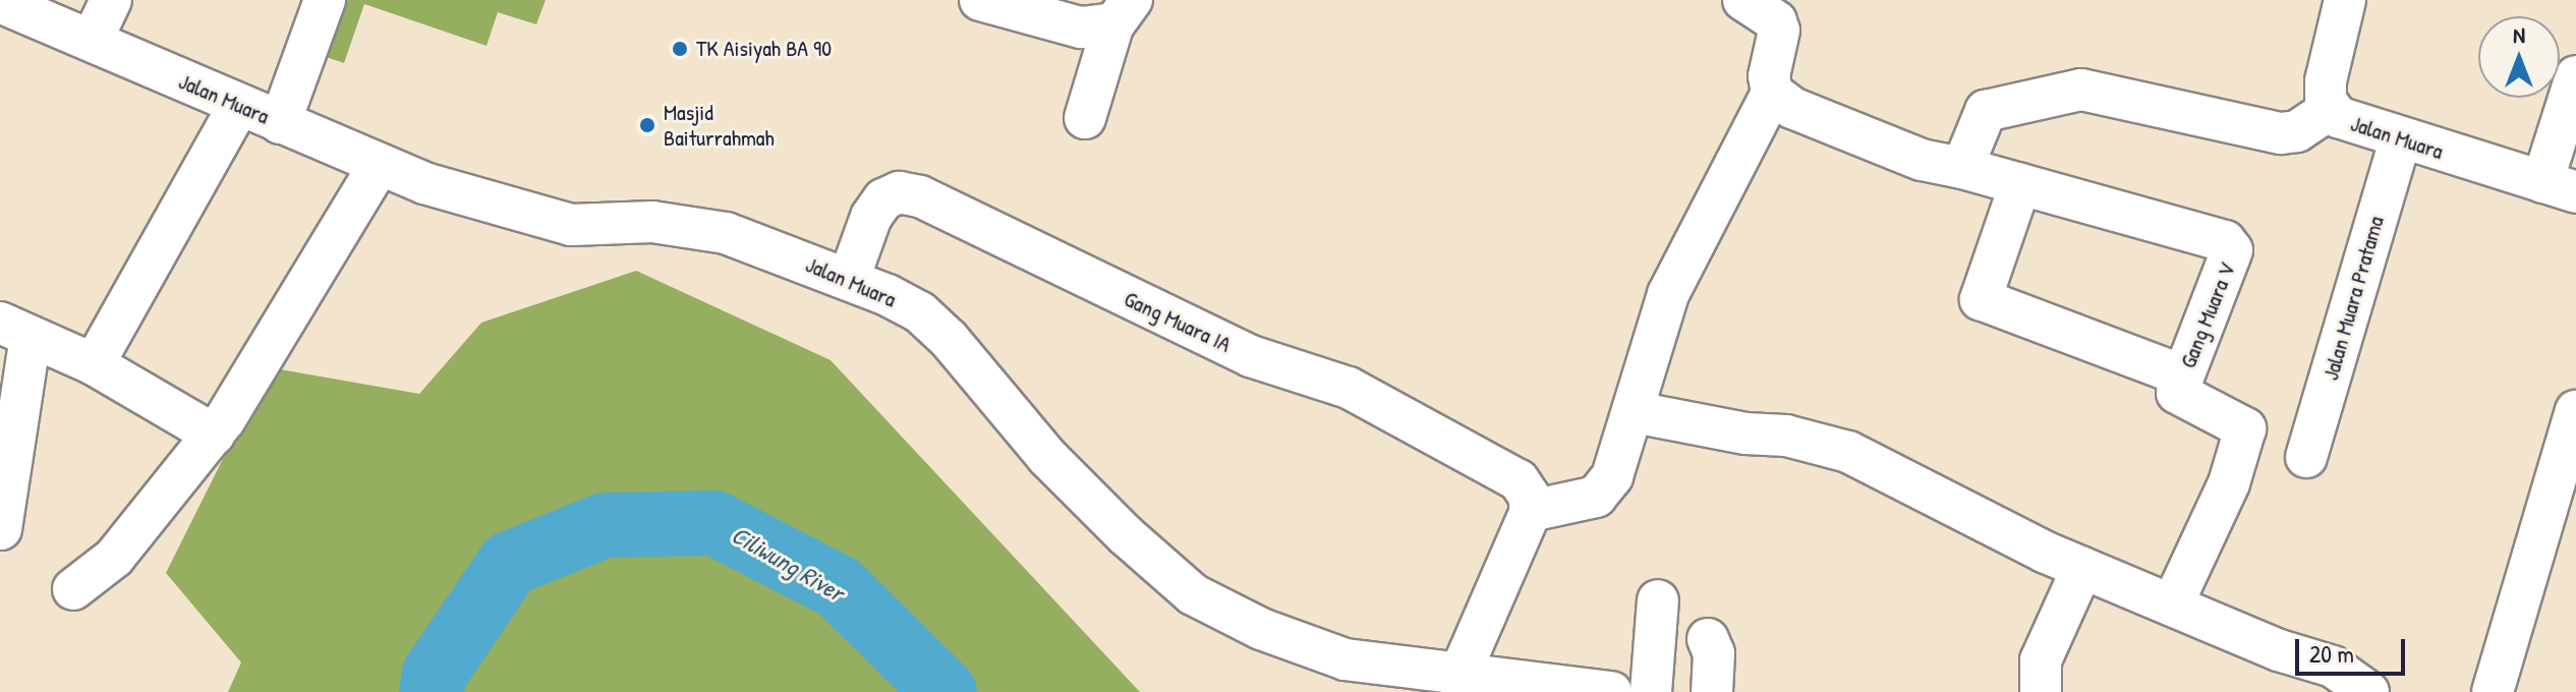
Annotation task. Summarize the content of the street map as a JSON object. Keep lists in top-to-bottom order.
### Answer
{
  "streets": {
    "street": [
      "Jalan Muara",
      "Jalan Muara Pratama",
      "Gang Muara V",
      "Gang Muara IA"
    ]
  },
  "crossings": [
    ["Jalan Muara", "Jalan Muara Pratama"],
    ["Jalan Muara", "Gang Muara IA"]
  ],
  "water": ["Ciliwung River"],
  "places": ["TK Aisiyah BA 90", "Masjid Baiturrahmah"],
  "scale_bar": "20 m",
  "north": "top"
}
